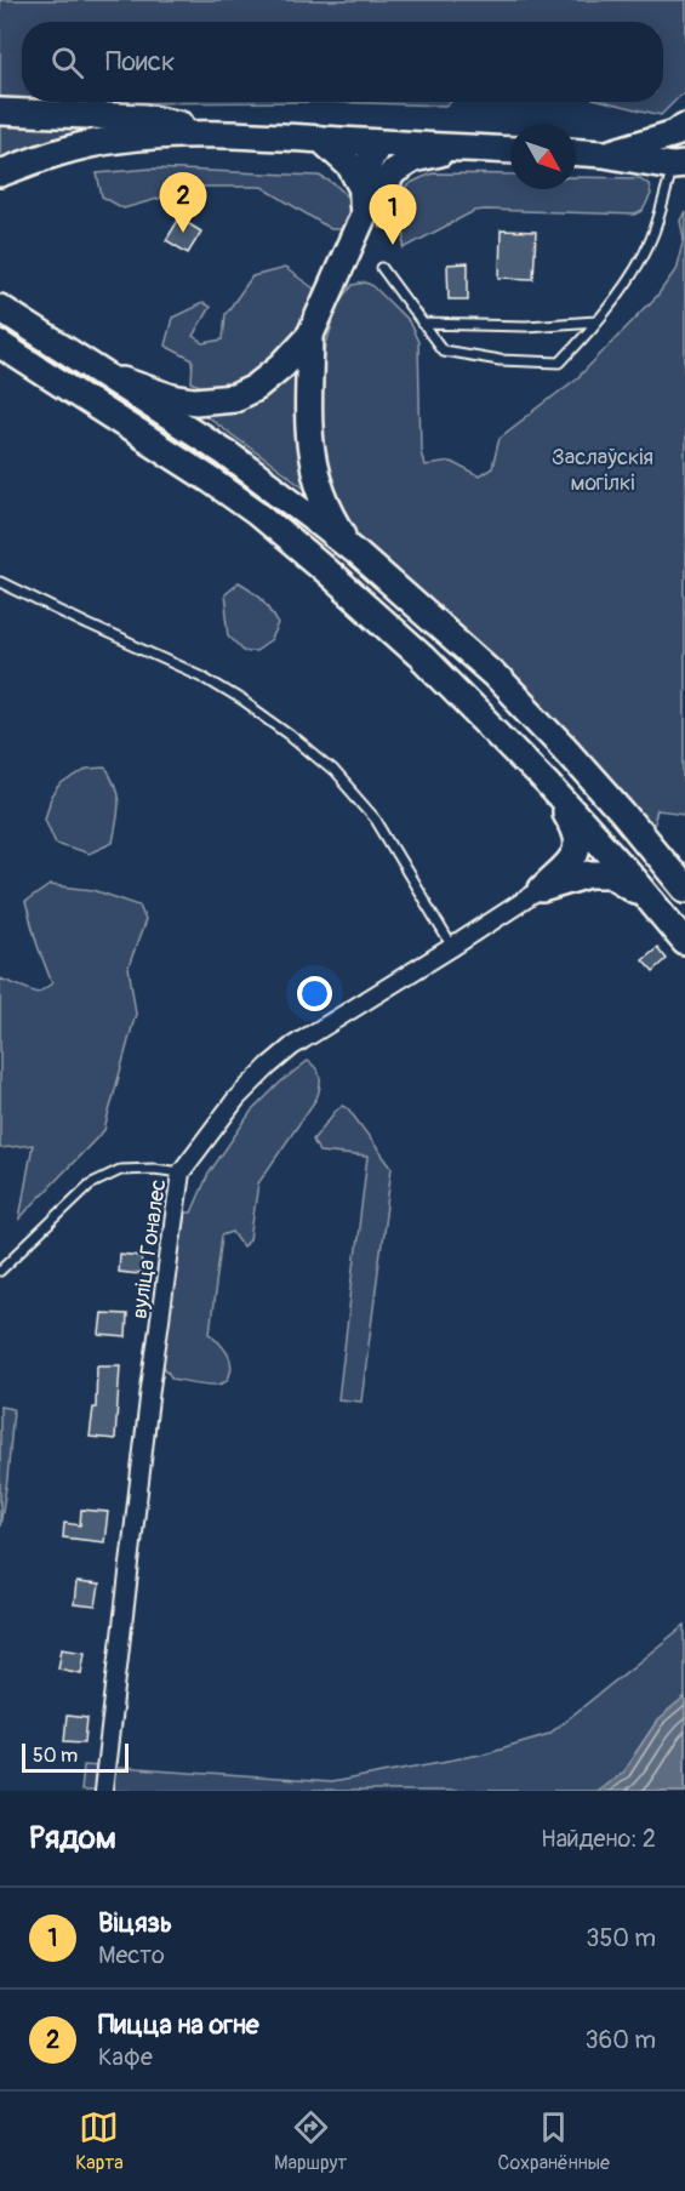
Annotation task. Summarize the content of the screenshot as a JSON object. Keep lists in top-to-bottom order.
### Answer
{
  "streets": {
    "street": ["вуліца Гоналес"]
  },
  "parks": ["Заслаўскія могілкі"],
  "scale_bar": "50 m",
  "north": "bottom right",
  "page": {
    "search": "Поиск",
    "pins": ["2", "1"],
    "scale": "50 m",
    "heading": ["Рядом", "Найдено: 2"],
    "list": [
      {
        "mark": "1",
        "name": "Віцязь",
        "note": "Место",
        "value": "350 m"
      },
      {
        "mark": "2",
        "name": "Пицца на огне",
        "note": "Кафе",
        "value": "360 m"
      }
    ],
    "nav": ["Карта", "Маршрут", "Сохранённые"]
  }
}
